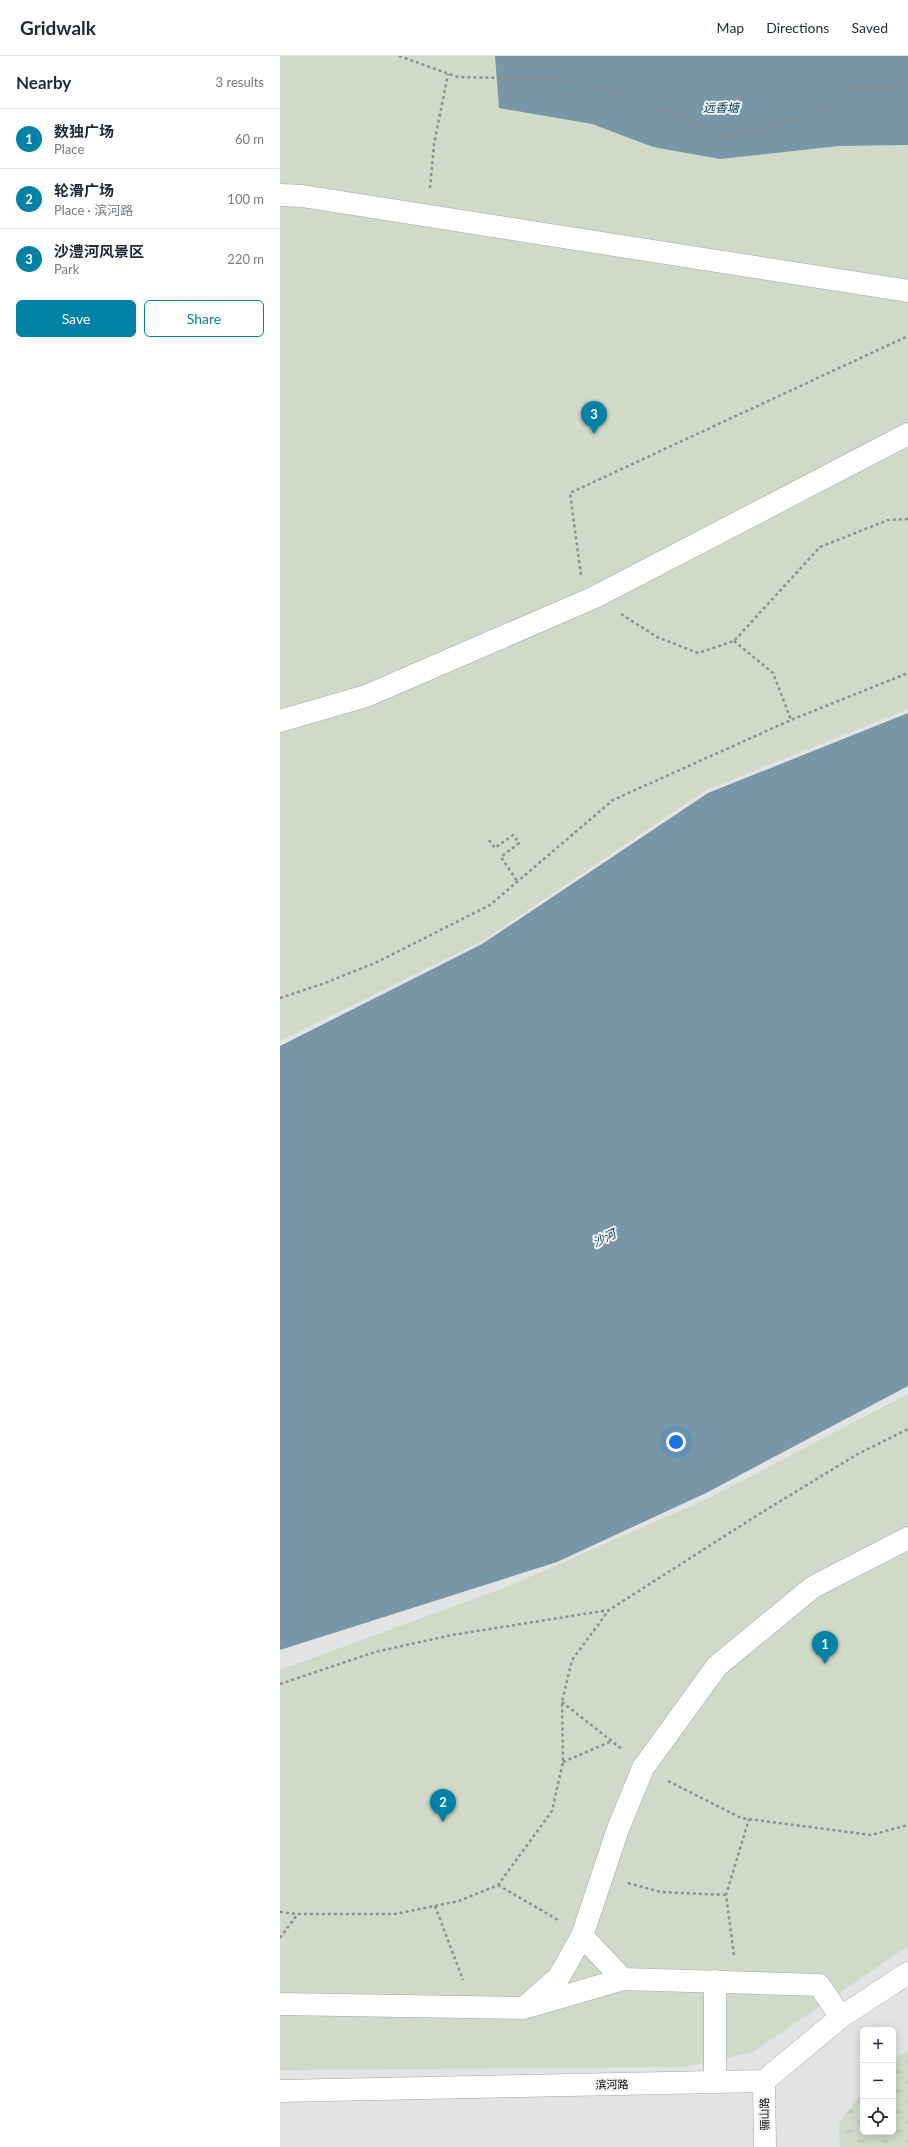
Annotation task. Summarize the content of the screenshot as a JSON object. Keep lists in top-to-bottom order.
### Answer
{
  "streets": {
    "street": ["滨河路", "骊山路"]
  },
  "crossings": [
    ["滨河路", "骊山路"]
  ],
  "water": ["远香塘", "沙河"],
  "page": {
    "header": "Gridwalk",
    "nav": ["Map", "Directions", "Saved"],
    "heading": ["Nearby", "3 results"],
    "list": [
      {
        "mark": "1",
        "name": "数独广场",
        "note": "Place",
        "value": "60 m"
      },
      {
        "mark": "2",
        "name": "轮滑广场",
        "note": "Place · 滨河路",
        "value": "100 m"
      },
      {
        "mark": "3",
        "name": "沙澧河风景区",
        "note": "Park",
        "value": "220 m"
      }
    ],
    "buttons": ["Save", "Share"],
    "pins": ["3", "1", "2"],
    "map_buttons": ["+", "−"]
  }
}
